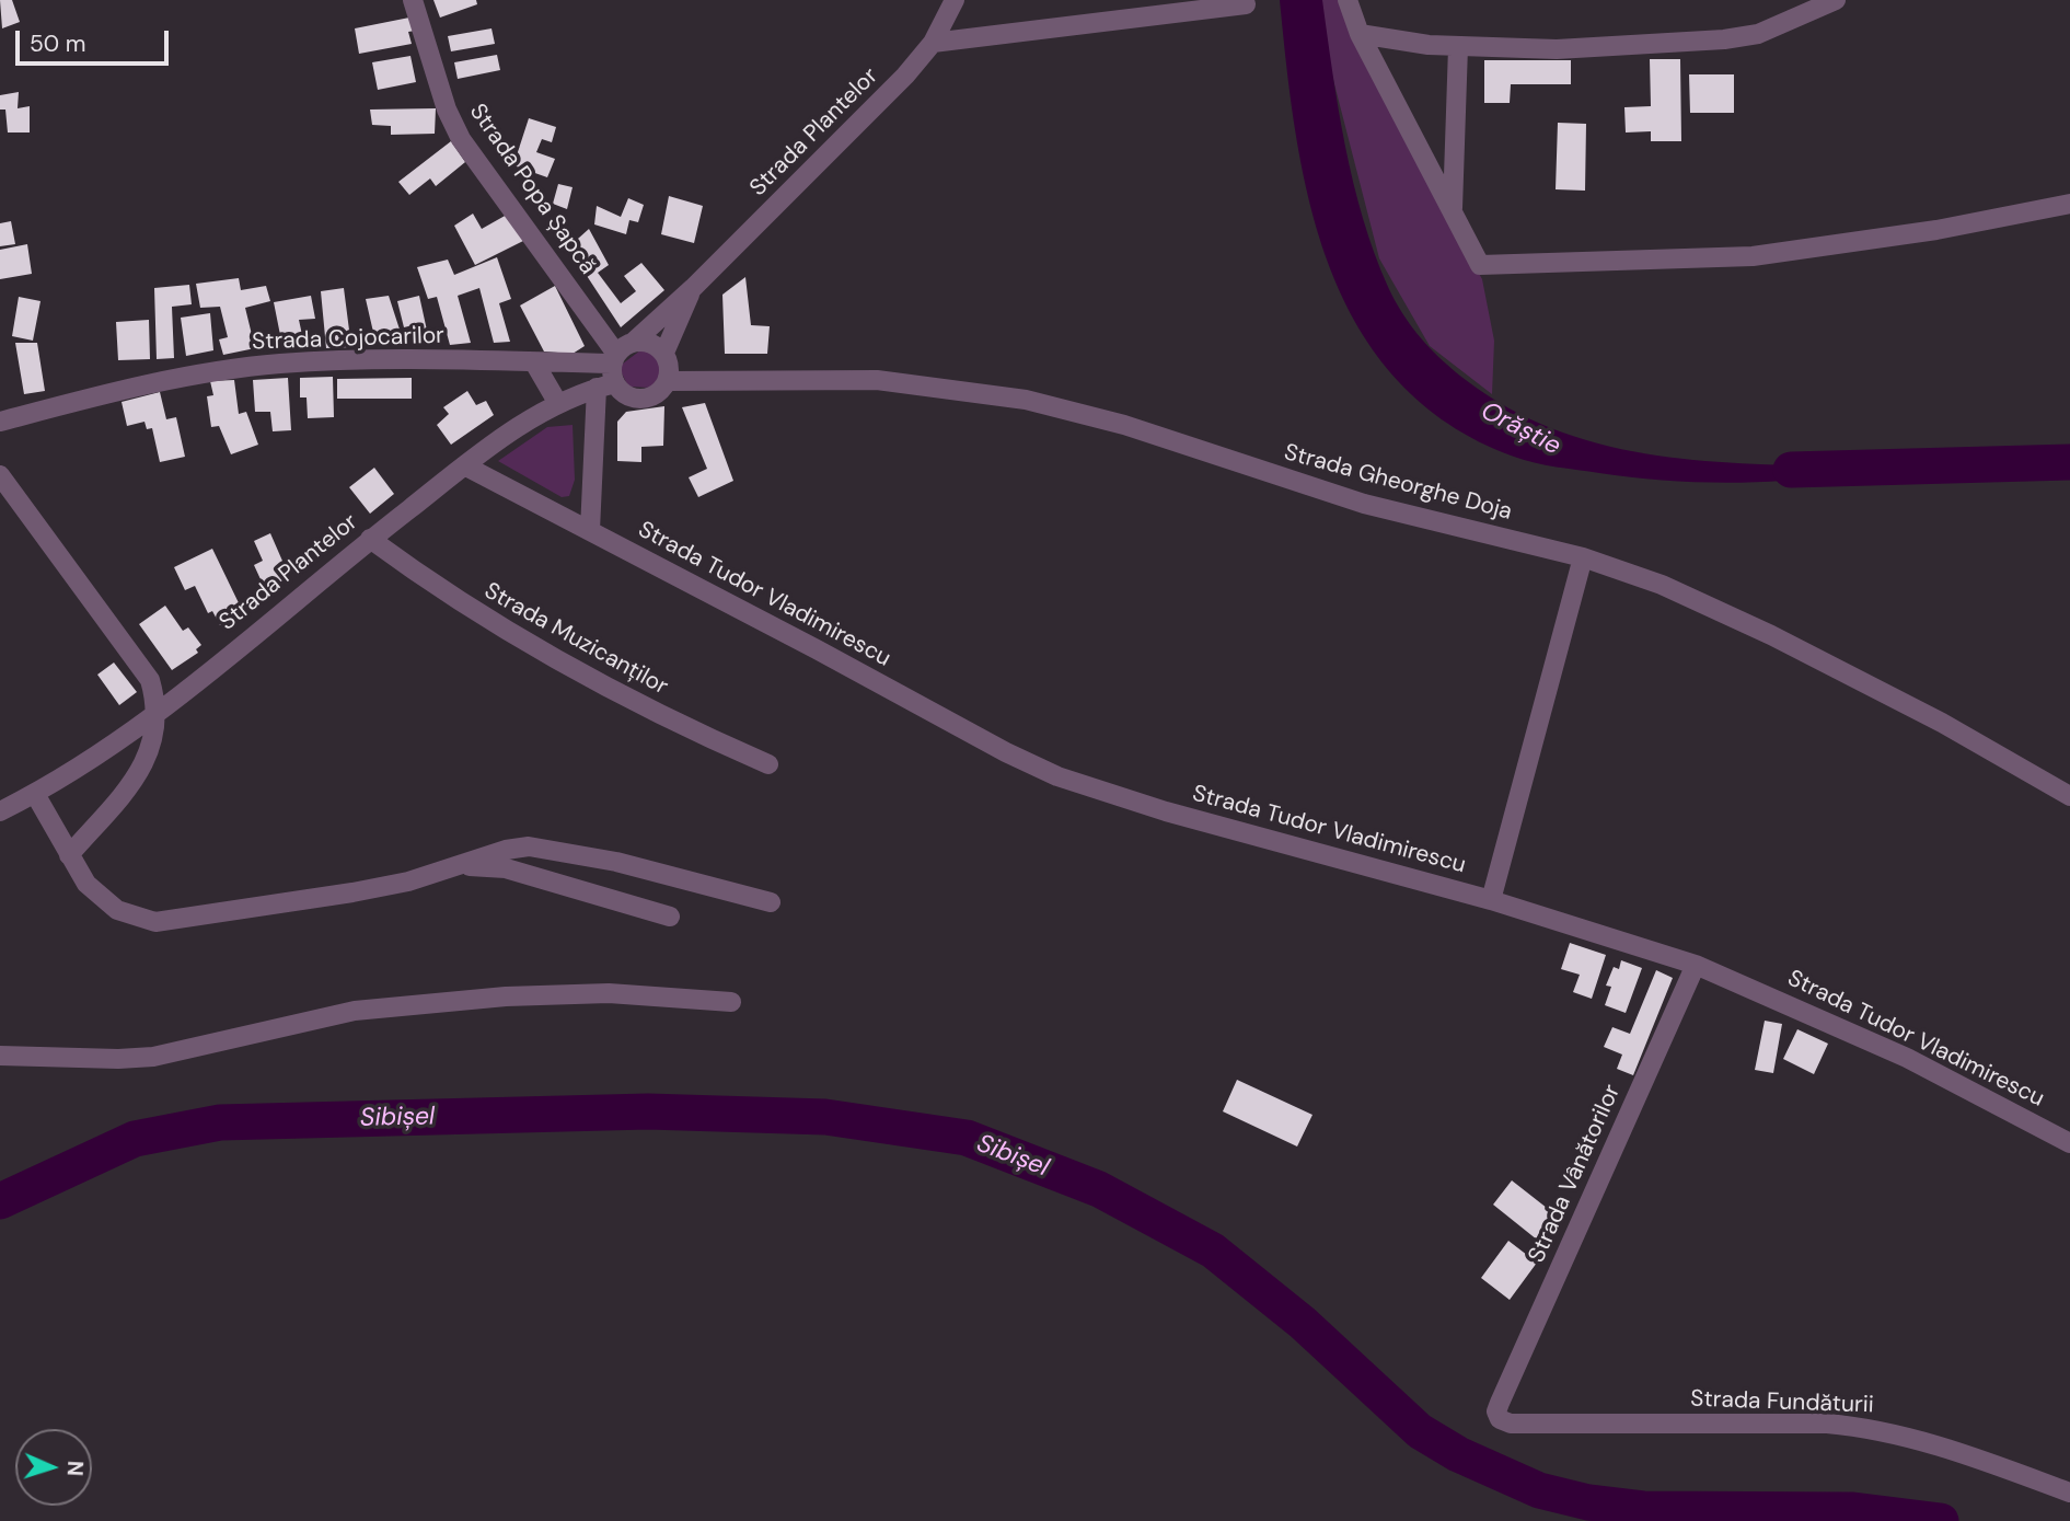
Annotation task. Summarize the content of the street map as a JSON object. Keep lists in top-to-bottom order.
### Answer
{
  "streets": {
    "street": [
      "Strada Plantelor",
      "Strada Popa Șapcă",
      "Strada Cojocarilor",
      "Strada Gheorghe Doja",
      "Strada Tudor Vladimirescu",
      "Strada Muzicanților",
      "Strada Vânătorilor",
      "Strada Fundăturii"
    ]
  },
  "crossings": [
    ["Strada Plantelor", "Strada Popa Șapcă"],
    ["Strada Plantelor", "Strada Cojocarilor"],
    ["Strada Plantelor", "Strada Gheorghe Doja"],
    ["Strada Plantelor", "Strada Tudor Vladimirescu"],
    ["Strada Plantelor", "Strada Muzicanților"],
    ["Strada Popa Șapcă", "Strada Cojocarilor"],
    ["Strada Popa Șapcă", "Strada Gheorghe Doja"],
    ["Strada Cojocarilor", "Strada Gheorghe Doja"],
    ["Strada Tudor Vladimirescu", "Strada Vânătorilor"],
    ["Strada Vânătorilor", "Strada Fundăturii"]
  ],
  "water": ["Orăștie", "Sibișel"],
  "scale_bar": "50 m",
  "north": "right"
}
